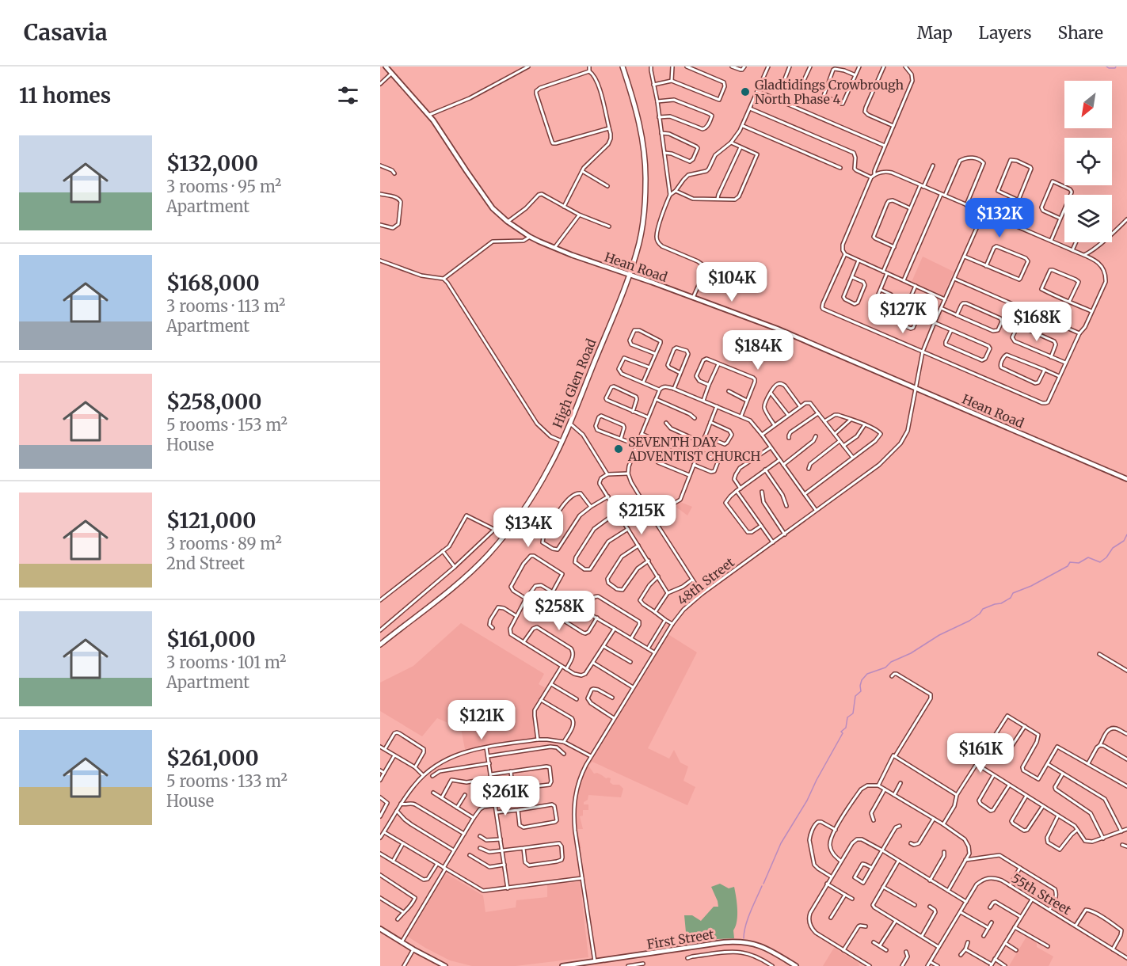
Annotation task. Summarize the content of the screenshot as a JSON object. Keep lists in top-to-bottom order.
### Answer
{
  "streets": {
    "main road": ["High Glen Road"],
    "street": [
      "Hean Road",
      "48th Street",
      "55th Street",
      "First Street"
    ]
  },
  "crossings": [
    ["Hean Road", "High Glen Road"],
    ["Hean Road", "48th Street"],
    ["48th Street", "First Street"]
  ],
  "places": ["Gladtidings Crowbrough North Phase 4", "SEVENTH DAY ADVENTIST CHURCH"],
  "north": "bottom left",
  "page": {
    "header": "Casavia",
    "nav": ["Map", "Layers", "Share"],
    "heading": "11 homes",
    "list": [
      {
        "name": "$132,000",
        "note": "3 rooms · 95 m² · Apartment"
      },
      {
        "name": "$168,000",
        "note": "3 rooms · 113 m² · Apartment"
      },
      {
        "name": "$258,000",
        "note": "5 rooms · 153 m² · House"
      },
      {
        "name": "$121,000",
        "note": "3 rooms · 89 m² · 2nd Street"
      },
      {
        "name": "$161,000",
        "note": "3 rooms · 101 m² · Apartment"
      },
      {
        "name": "$261,000",
        "note": "5 rooms · 133 m² · House"
      }
    ],
    "price": [
      "$132K",
      "$104K",
      "$127K",
      "$168K",
      "$184K",
      "$215K",
      "$134K",
      "$258K",
      "$121K",
      "$161K",
      "$261K"
    ]
  }
}
